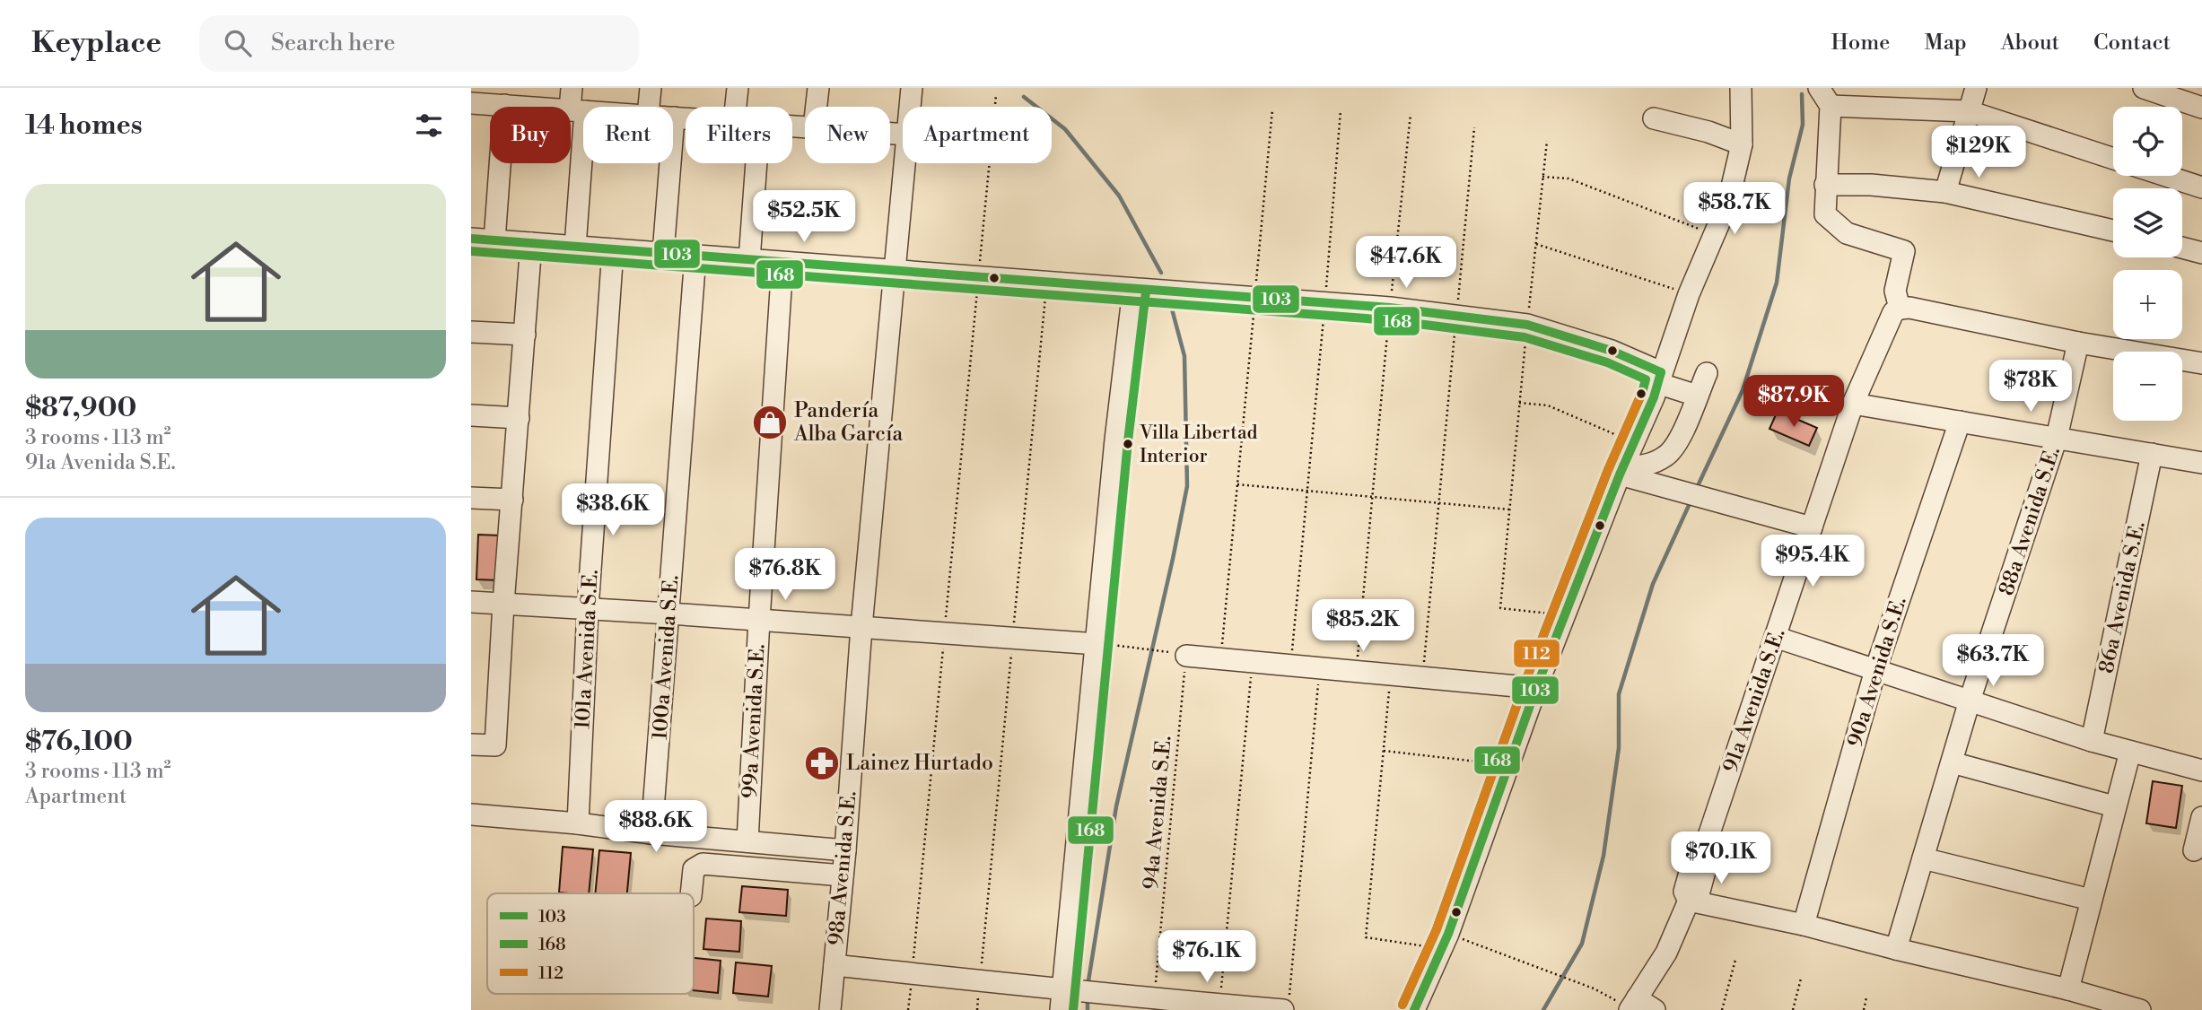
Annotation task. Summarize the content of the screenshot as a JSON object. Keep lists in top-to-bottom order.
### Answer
{
  "streets": {
    "street": [
      "88a Avenida S.E.",
      "86a Avenida S.E.",
      "101a Avenida S.E.",
      "100a Avenida S.E.",
      "90a Avenida S.E.",
      "91a Avenida S.E.",
      "99a Avenida S.E.",
      "98a Avenida S.E."
    ],
    "path": ["94a Avenida S.E."]
  },
  "places": {
    "shop": ["Pandería Alba García"],
    "other": ["Villa Libertad Interior"],
    "pharmacy": ["Lainez Hurtado"]
  },
  "lines": ["transit line 103", "transit line 168", "transit line 112"],
  "legend": ["103", "168", "112"],
  "page": {
    "header": "Keyplace",
    "search": "Search here",
    "nav": [
      "Home",
      "Map",
      "About",
      "Contact"
    ],
    "heading": "14 homes",
    "map_buttons": ["+", "−"],
    "chip": [
      "Buy",
      "Rent",
      "Filters",
      "New",
      "Apartment"
    ],
    "price": [
      "$129K",
      "$58.7K",
      "$52.5K",
      "$47.6K",
      "$78K",
      "$87.9K",
      "$38.6K",
      "$95.4K",
      "$76.8K",
      "$85.2K",
      "$63.7K",
      "$88.6K",
      "$70.1K",
      "$76.1K"
    ],
    "list": [
      {
        "name": "$87,900",
        "note": "3 rooms · 113 m² · 91a Avenida S.E."
      },
      {
        "name": "$76,100",
        "note": "3 rooms · 113 m² · Apartment"
      }
    ]
  }
}
